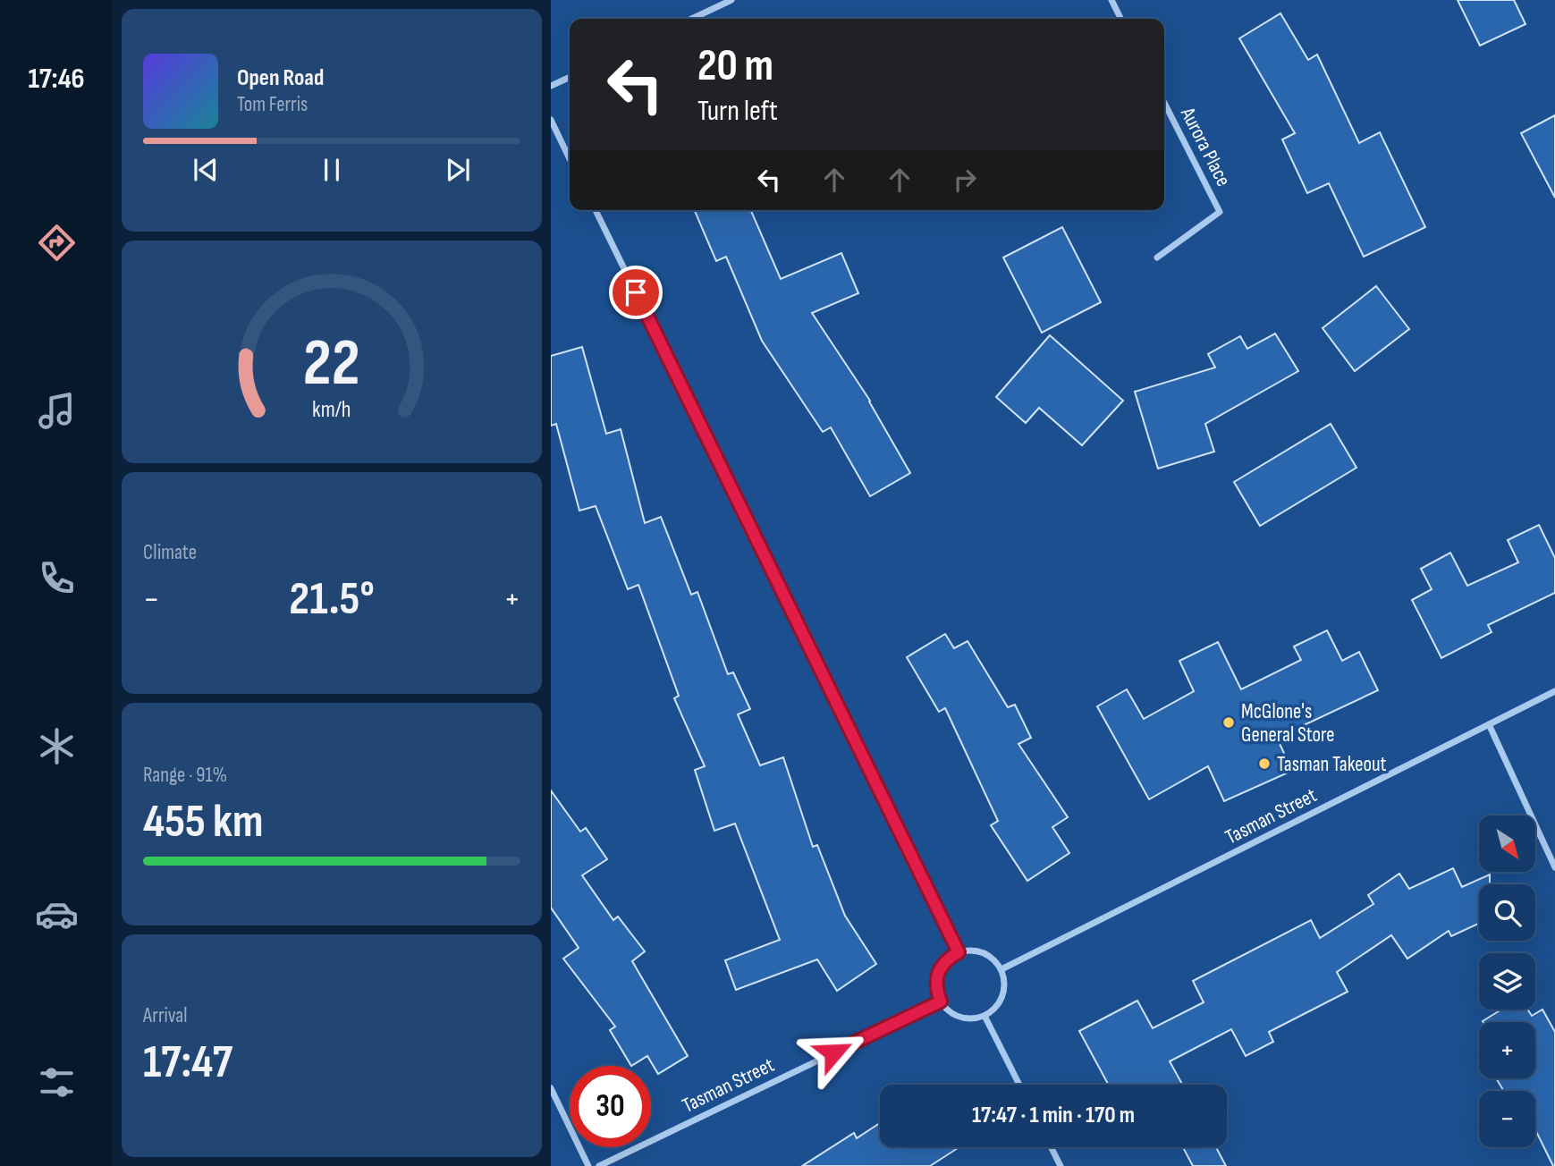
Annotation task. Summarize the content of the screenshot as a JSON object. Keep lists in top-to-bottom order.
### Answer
{
  "streets": {
    "street": ["Aurora Place", "Tasman Street"]
  },
  "places": ["McGlone's General Store", "Tasman Takeout"],
  "north": "bottom right",
  "page": {
    "tabs": "17:46",
    "turn": ["20 m", "Turn left"],
    "song": ["Open Road", "Tom Ferris"],
    "tile": [
      "Climate",
      ["Range · 91%", "455 km"],
      ["Arrival", "17:47"]
    ],
    "heat": ["−", "21.5°", "+"],
    "map_buttons": ["+", "−"],
    "limit": "30",
    "trip": "17:47 · 1 min · 170 m",
    "gauge": ["22", "km/h"]
  }
}
